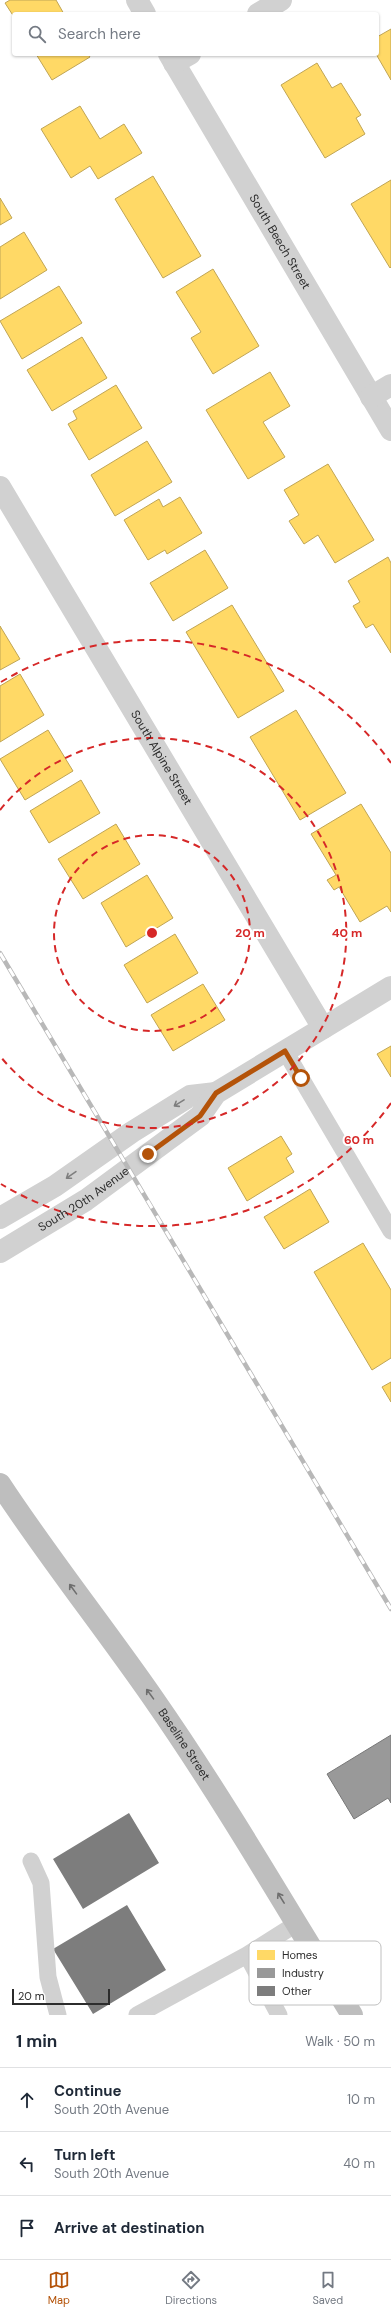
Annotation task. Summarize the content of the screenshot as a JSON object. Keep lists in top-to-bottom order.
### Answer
{
  "streets": {
    "highway": ["Baseline Street"],
    "street": ["South Beech Street", "South Alpine Street", "South 20th Avenue"]
  },
  "crossings": [
    ["South Alpine Street", "South 20th Avenue"]
  ],
  "one_way": ["Baseline Street"],
  "legend": ["Homes", "Industry", "Other"],
  "scale_bar": "20 m",
  "page": {
    "search": "Search here",
    "scale": "20 m",
    "heading": ["1 min", "Walk · 50 m"],
    "list": [
      ["Continue", "South 20th Avenue", "10 m"],
      ["Turn left", "South 20th Avenue", "40 m"],
      "Arrive at destination"
    ],
    "nav": ["Map", "Directions", "Saved"]
  },
  "rings": ["20 m", "40 m", "60 m"]
}
